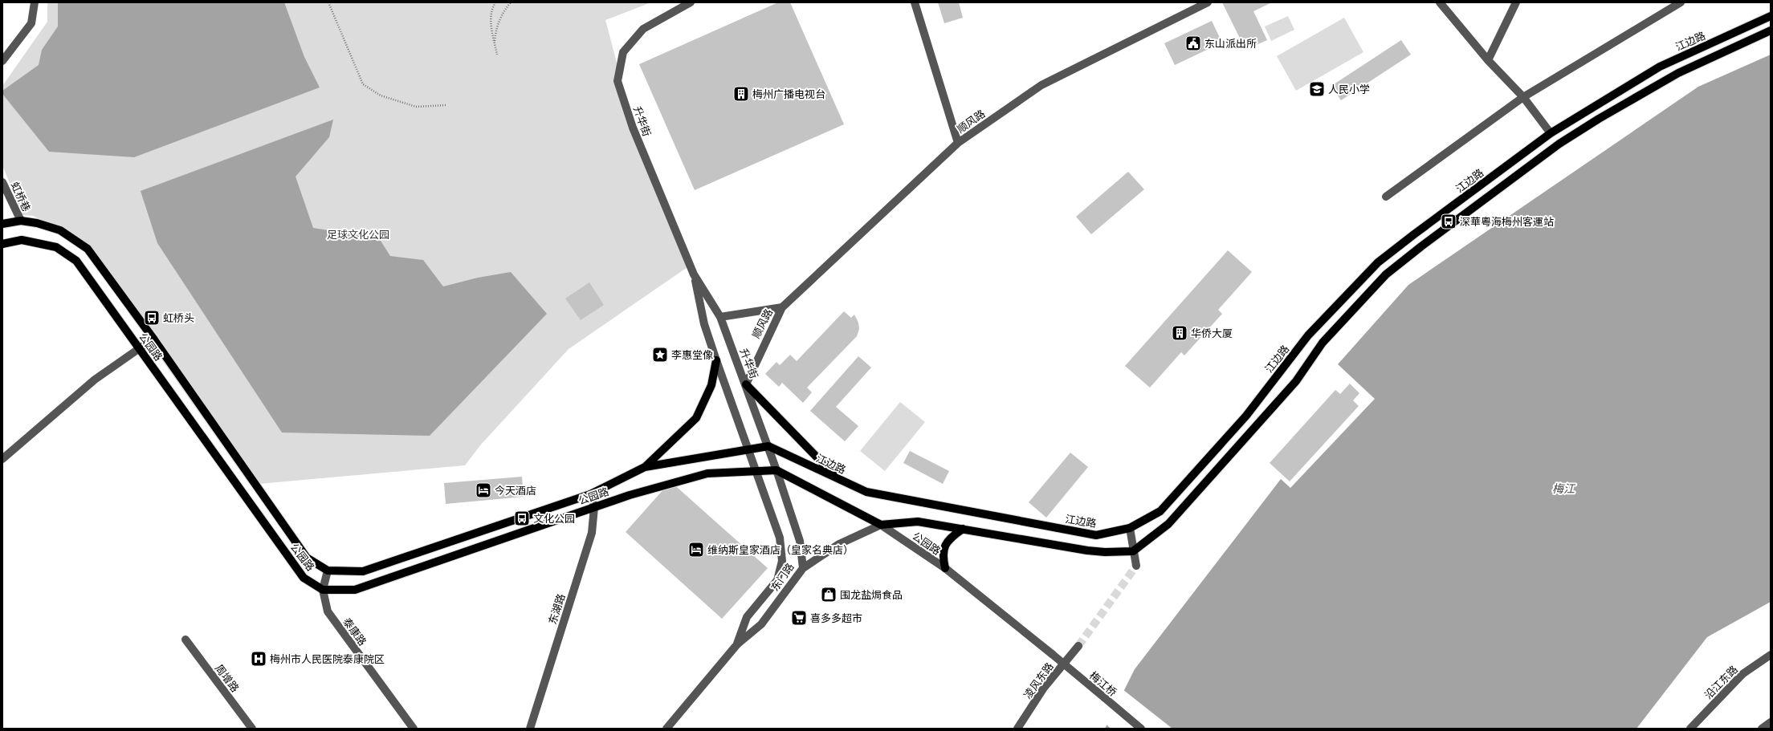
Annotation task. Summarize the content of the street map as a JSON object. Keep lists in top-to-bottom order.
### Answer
{
  "streets": {
    "main road": ["江边路", "公园路"],
    "street": [
      "升华街",
      "顺风路",
      "虹桥巷",
      "东门路",
      "东湖路",
      "泰康路",
      "周增路",
      "凌风东路",
      "沿江东路",
      "梅江桥"
    ]
  },
  "crossings": [
    ["江边路", "升华街"],
    ["江边路", "公园路"],
    ["升华街", "顺风路"],
    ["升华街", "公园路"],
    ["升华街", "东门路"],
    ["虹桥巷", "公园路"],
    ["公园路", "东门路"],
    ["公园路", "东湖路"],
    ["公园路", "泰康路"],
    ["公园路", "梅江桥"]
  ],
  "water": ["梅江"],
  "parks": ["足球文化公园"],
  "places": {
    "public building": ["东山派出所"],
    "school or university": ["人民小学"],
    "building": ["梅州广播电视台", "华侨大厦"],
    "bus stop": ["深華粵海梅州客運站", "虹桥头", "文化公园"],
    "place": ["李惠堂像"],
    "hotel": ["今天酒店", "维纳斯皇家酒店（皇家名典店）"],
    "shop": ["围龙盐焗食品"],
    "supermarket": ["喜多多超市"],
    "hospital": ["梅州市人民医院泰康院区"]
  }
}
